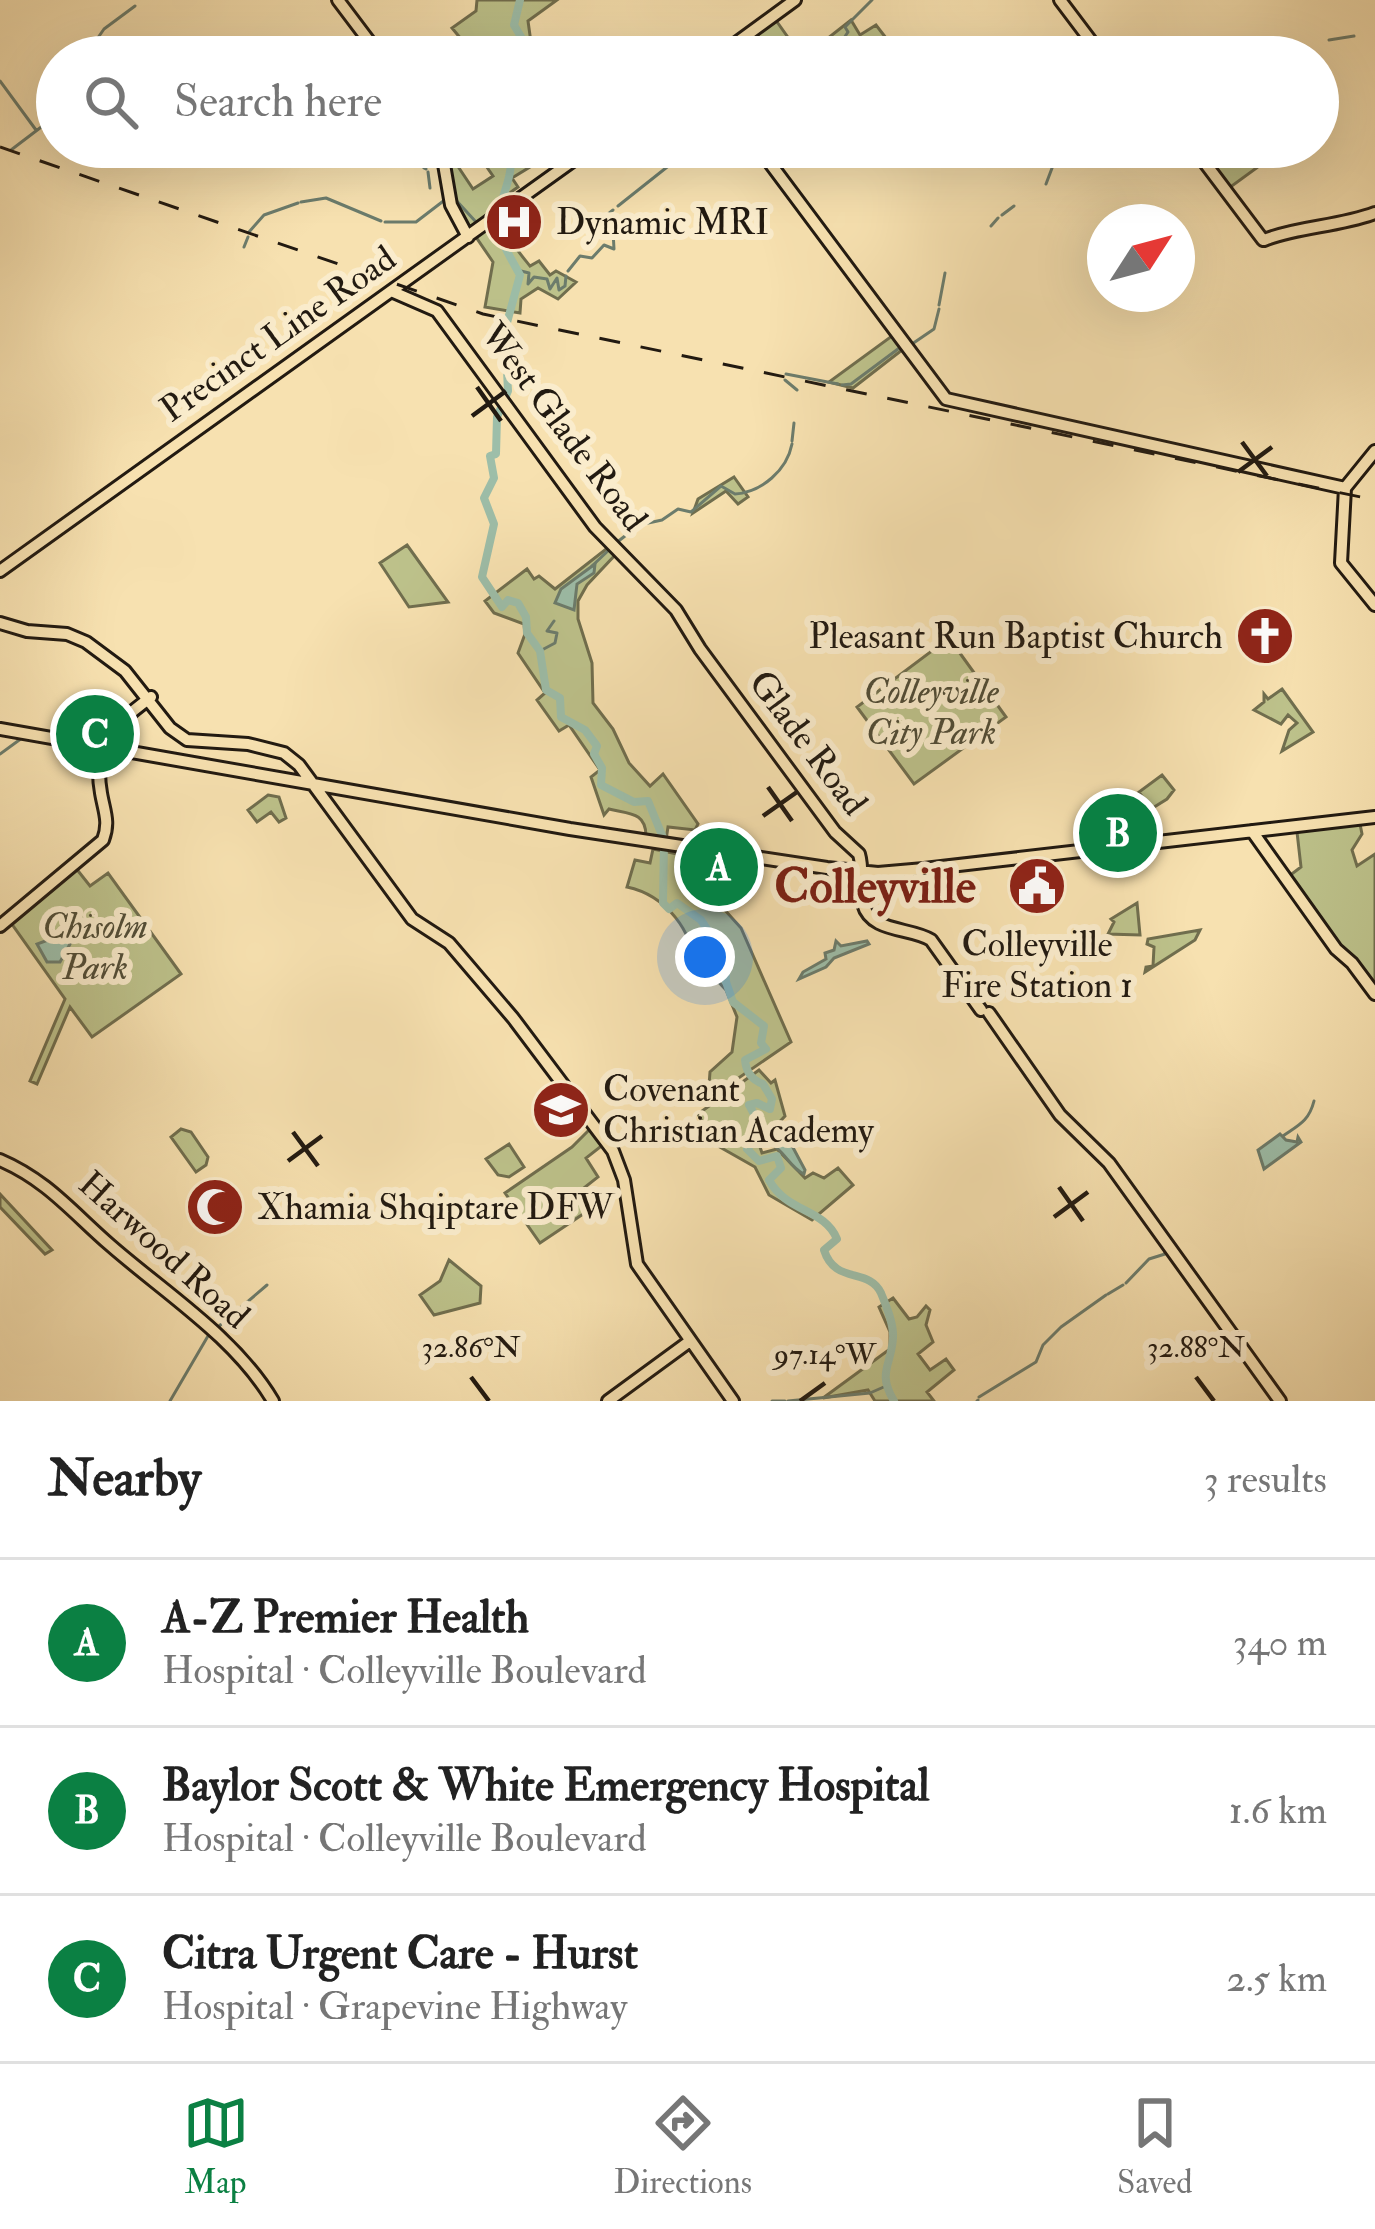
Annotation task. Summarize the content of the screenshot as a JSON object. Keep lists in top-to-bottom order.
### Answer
{
  "streets": {
    "main road": [
      "Precinct Line Road",
      "West Glade Road",
      "Glade Road",
      "Harwood Road"
    ]
  },
  "crossings": [
    ["Precinct Line Road", "West Glade Road"],
    ["West Glade Road", "Glade Road"]
  ],
  "districts": ["Colleyville"],
  "parks": ["Colleyville City Park", "Chisolm Park"],
  "places": {
    "hospital": ["Dynamic MRI"],
    "church": ["Pleasant Run Baptist Church"],
    "public building": ["Colleyville Fire Station 1"],
    "school or university": ["Covenant Christian Academy"],
    "mosque": ["Xhamia Shqiptare DFW"]
  },
  "north": "top right",
  "page": {
    "search": "Search here",
    "pins": ["C", "B", "A"],
    "heading": ["Nearby", "3 results"],
    "list": [
      {
        "mark": "A",
        "name": "A-Z Premier Health",
        "note": "Hospital · Colleyville Boulevard",
        "value": "340 m"
      },
      {
        "mark": "B",
        "name": "Baylor Scott & White Emergency Hospital",
        "note": "Hospital · Colleyville Boulevard",
        "value": "1.6 km"
      },
      {
        "mark": "C",
        "name": "Citra Urgent Care - Hurst",
        "note": "Hospital · Grapevine Highway",
        "value": "2.5 km"
      }
    ],
    "nav": ["Map", "Directions", "Saved"]
  },
  "coordinates": ["32.86°N", "32.88°N", "97.14°W"]
}
